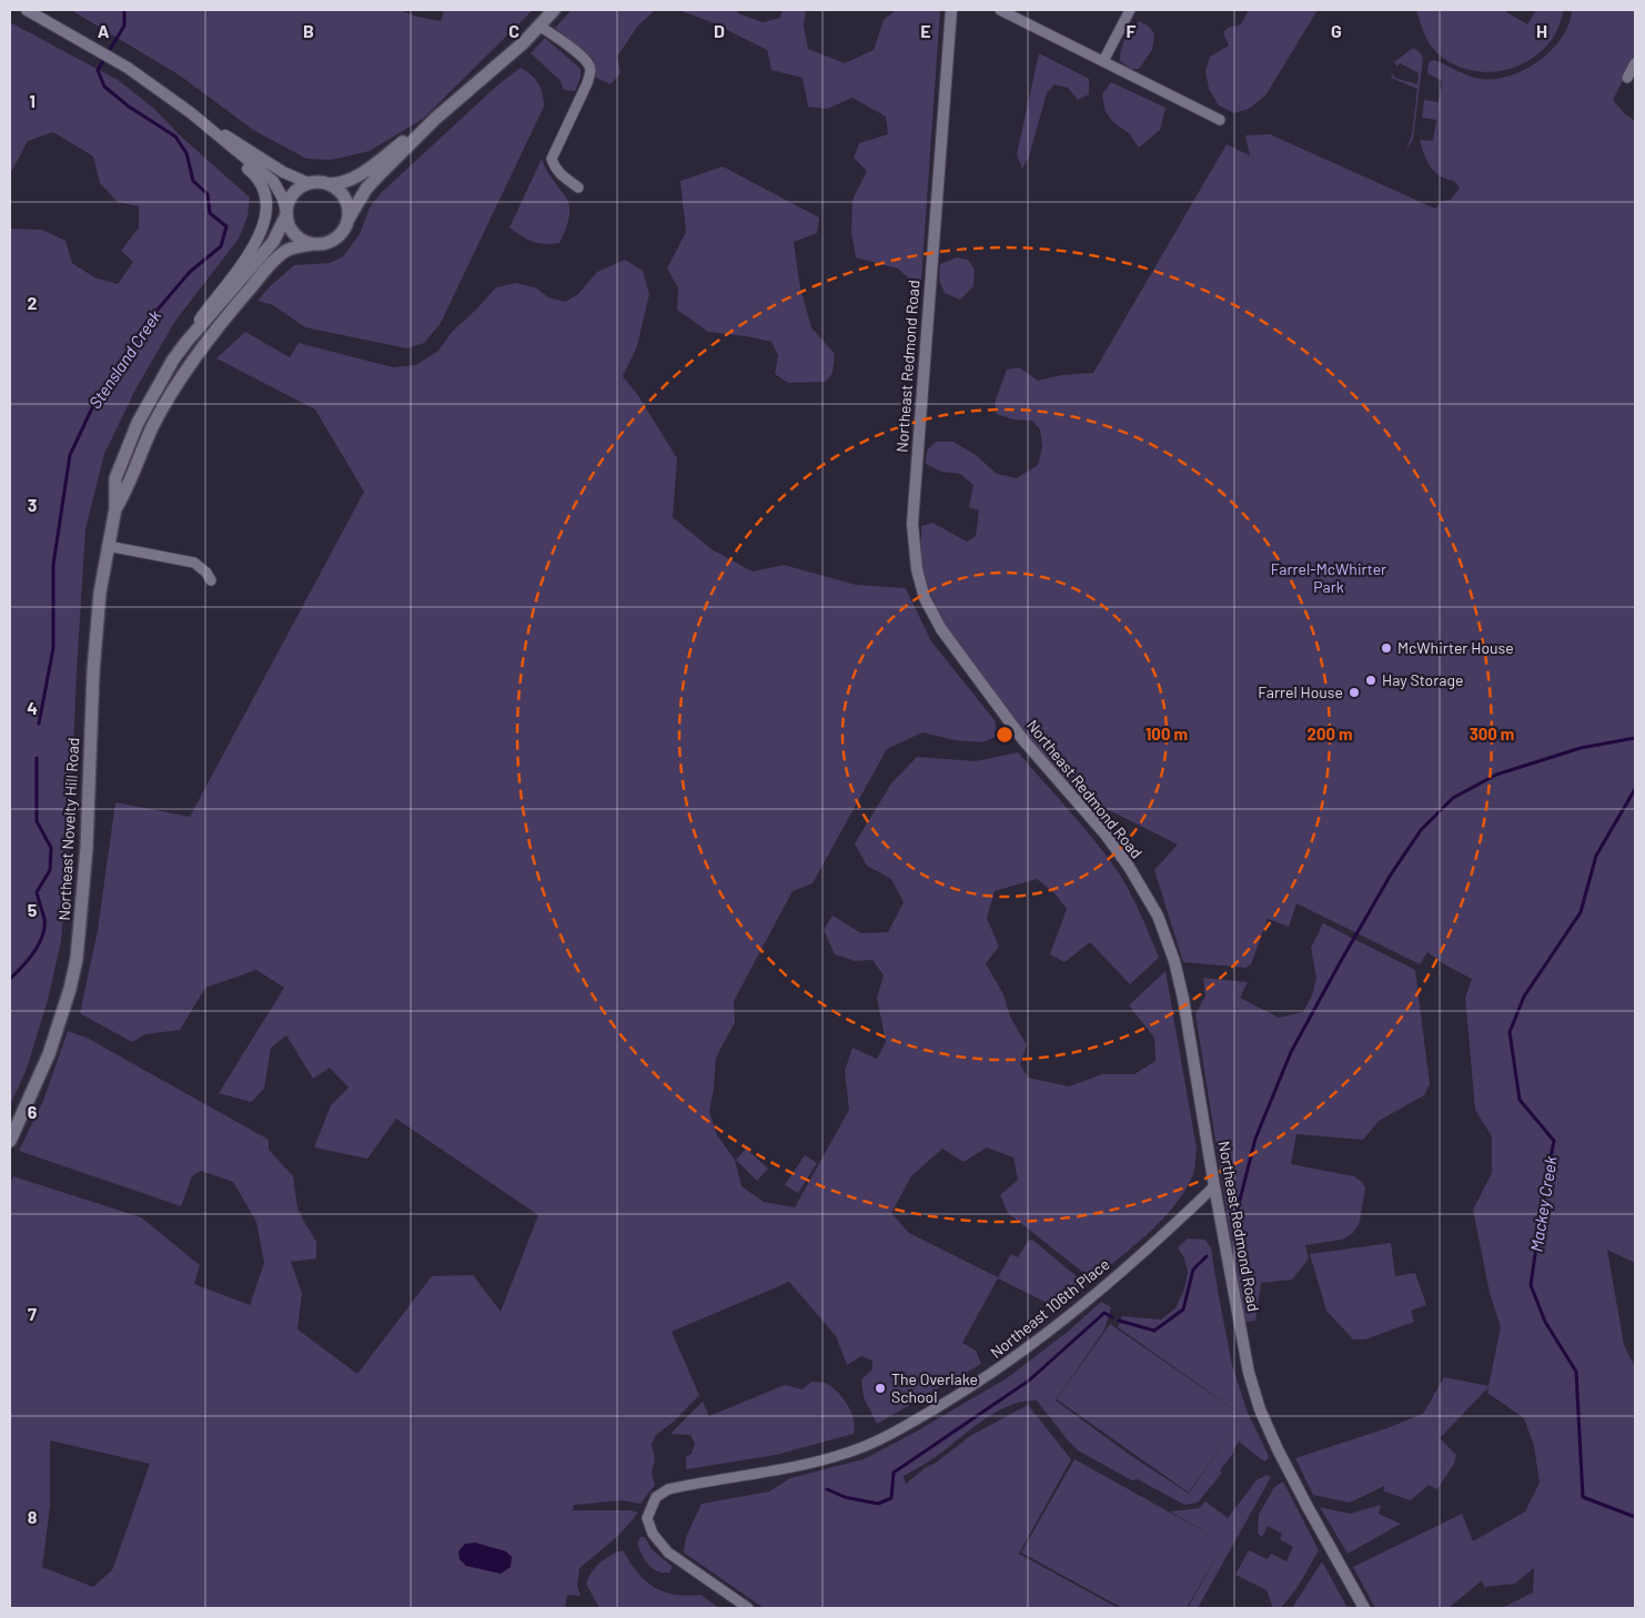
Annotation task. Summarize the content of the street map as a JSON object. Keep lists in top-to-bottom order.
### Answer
{
  "streets": {
    "main road": ["Northeast Novelty Hill Road"],
    "street": ["Northeast Redmond Road", "Northeast 106th Place"]
  },
  "crossings": [
    ["Northeast Redmond Road", "Northeast 106th Place"]
  ],
  "water": ["Stensland Creek", "Mackey Creek"],
  "parks": ["Farrel-McWhirter Park"],
  "places": [
    "McWhirter House",
    "Hay Storage",
    "Farrel House",
    "The Overlake School"
  ],
  "grid": {
    "columns": [
      "A",
      "B",
      "C",
      "D",
      "E",
      "F",
      "G",
      "H"
    ],
    "rows": [
      "1",
      "2",
      "3",
      "4",
      "5",
      "6",
      "7",
      "8"
    ]
  },
  "rings": ["100 m", "200 m", "300 m"]
}
